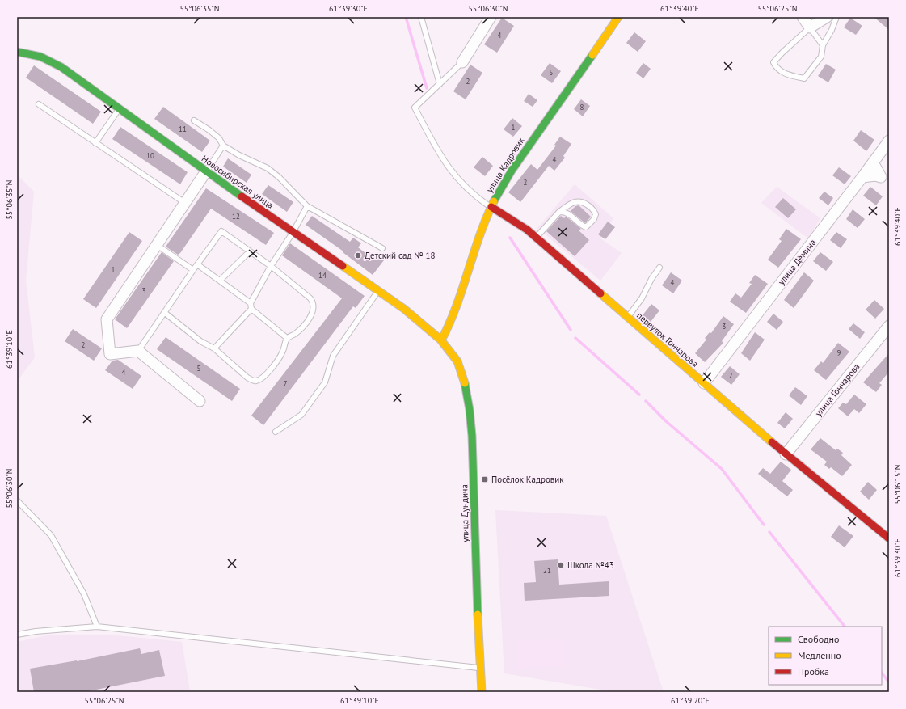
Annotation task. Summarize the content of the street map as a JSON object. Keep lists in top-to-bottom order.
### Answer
{
  "streets": {
    "street": [
      "улица Кадровик",
      "Новосибирская улица",
      "улица Дёмина",
      "переулок Гончарова",
      "улица Гончарова",
      "улица Дундича"
    ]
  },
  "crossings": [
    ["улица Кадровик", "Новосибирская улица"],
    ["улица Кадровик", "переулок Гончарова"],
    ["улица Кадровик", "улица Дундича"],
    ["Новосибирская улица", "улица Дундича"],
    ["улица Дёмина", "переулок Гончарова"],
    ["переулок Гончарова", "улица Гончарова"]
  ],
  "places": {
    "other": ["Детский сад № 18", "Школа №43"],
    "transit": ["Посёлок Кадровик"]
  },
  "house_numbers": [
    "4",
    "5",
    "2",
    "8",
    "1",
    "11",
    "10",
    "4",
    "2",
    "12",
    "1",
    "14",
    "4",
    "3",
    "3",
    "2",
    "9",
    "5",
    "4",
    "2",
    "7",
    "21"
  ],
  "legend": ["Свободно", "Медленно", "Пробка"],
  "coordinates": [
    "55°06'35\"N",
    "61°39'30\"E",
    "55°06'30\"N",
    "61°39'40\"E",
    "55°06'25\"N",
    "61°39'10\"E",
    "55°06'15\"N",
    "61°39'20\"E"
  ]
}
